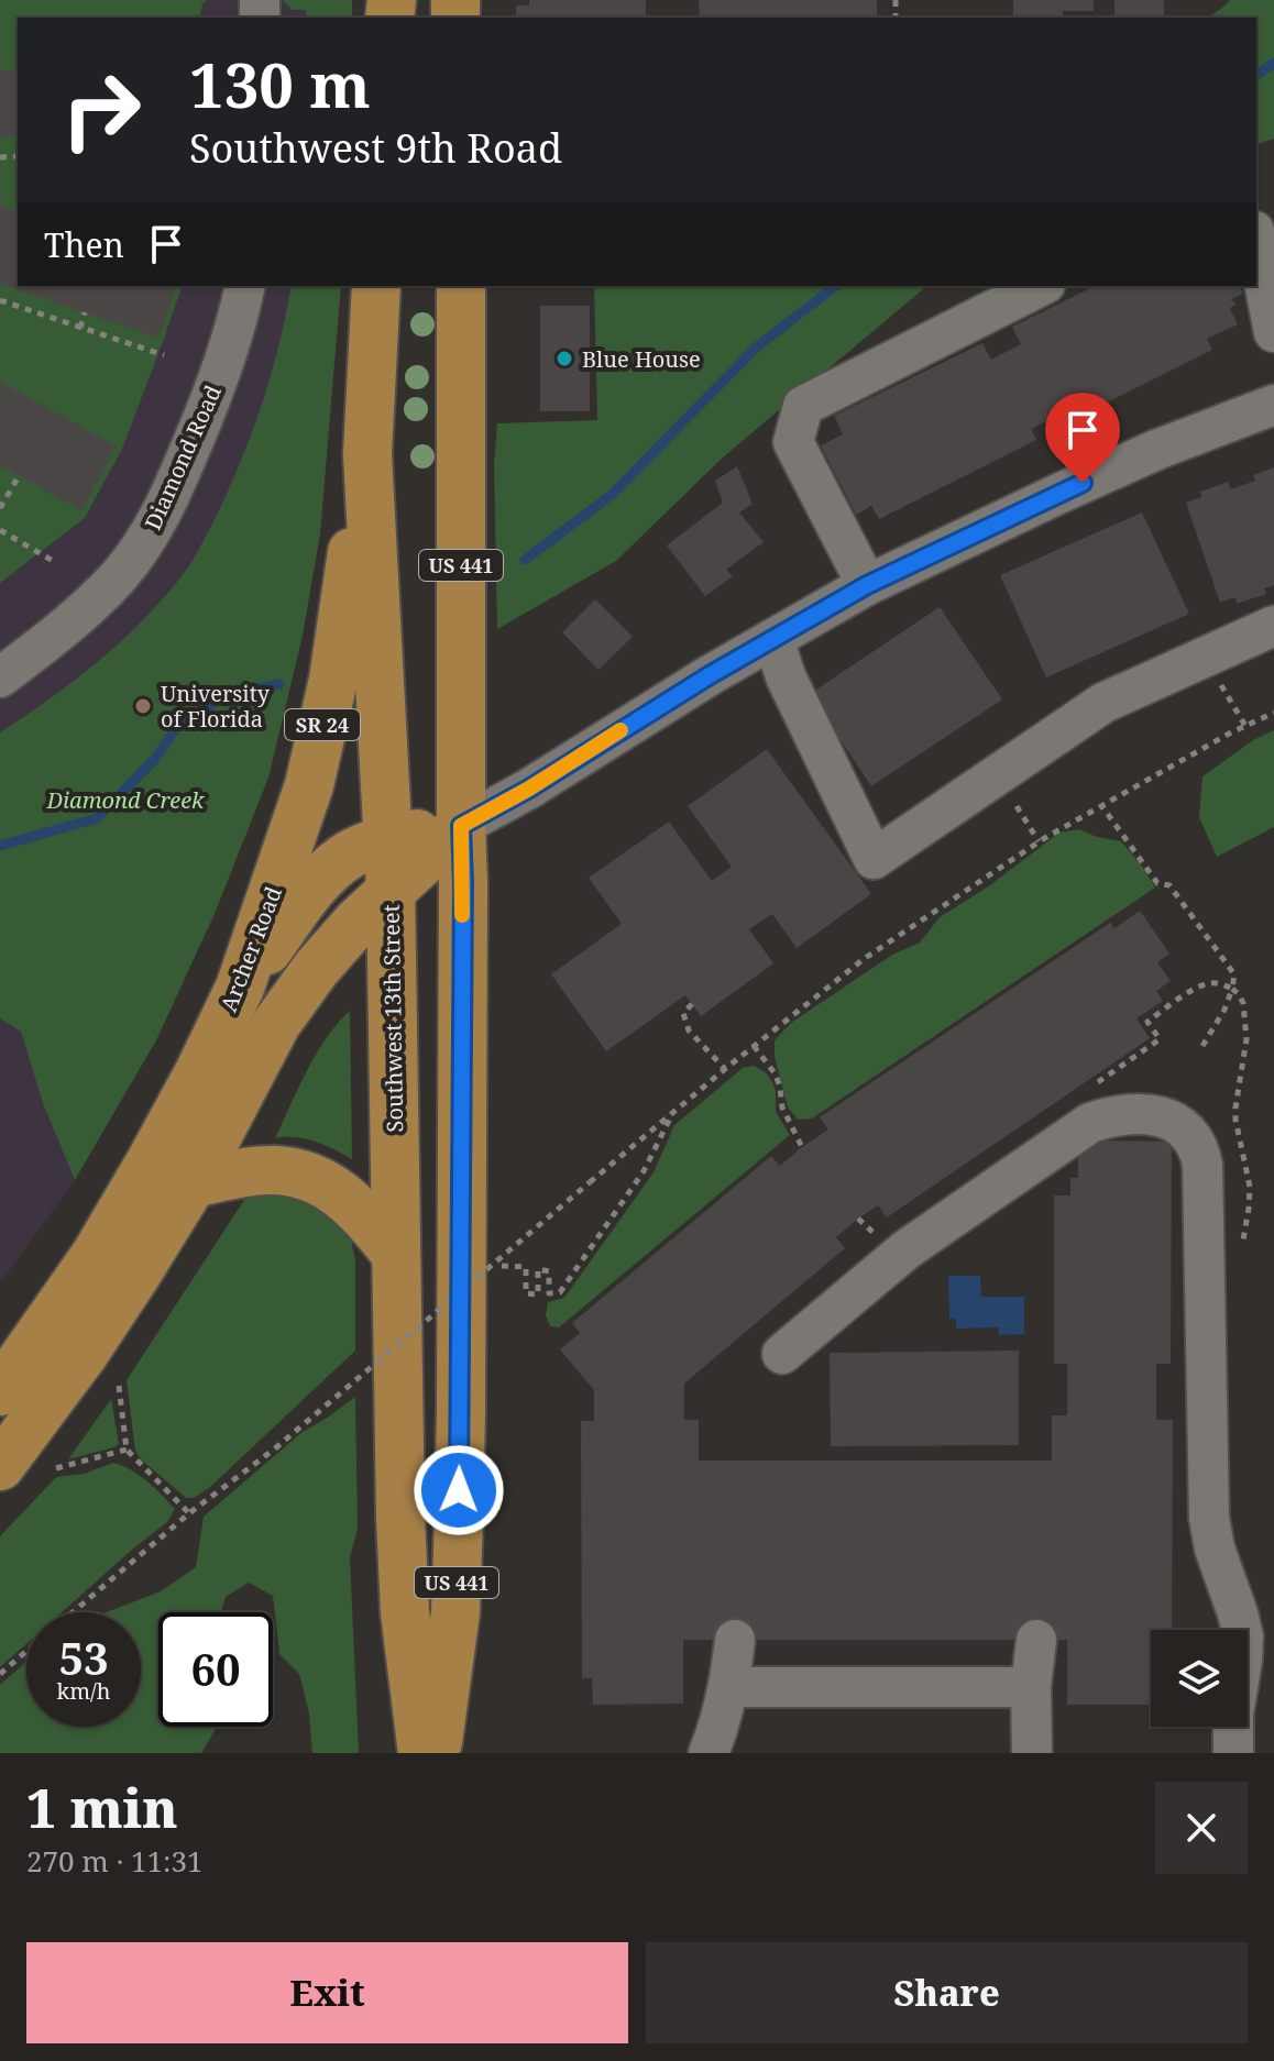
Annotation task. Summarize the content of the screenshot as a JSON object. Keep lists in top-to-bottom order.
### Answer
{
  "streets": {
    "main road": [
      "US 441",
      "SR 24",
      "Archer Road",
      "Southwest 13th Street"
    ],
    "street": ["Diamond Road"]
  },
  "crossings": [
    ["Archer Road", "Southwest 13th Street"]
  ],
  "parks": ["Diamond Creek"],
  "places": ["Blue House", "University of Florida"],
  "page": {
    "turn": ["130 m", "Southwest 9th Road"],
    "then": "Then",
    "speed": "53 km/h",
    "limit": "60",
    "heading": ["1 min", "270 m · 11:31"],
    "buttons": ["Exit", "Share"]
  }
}
